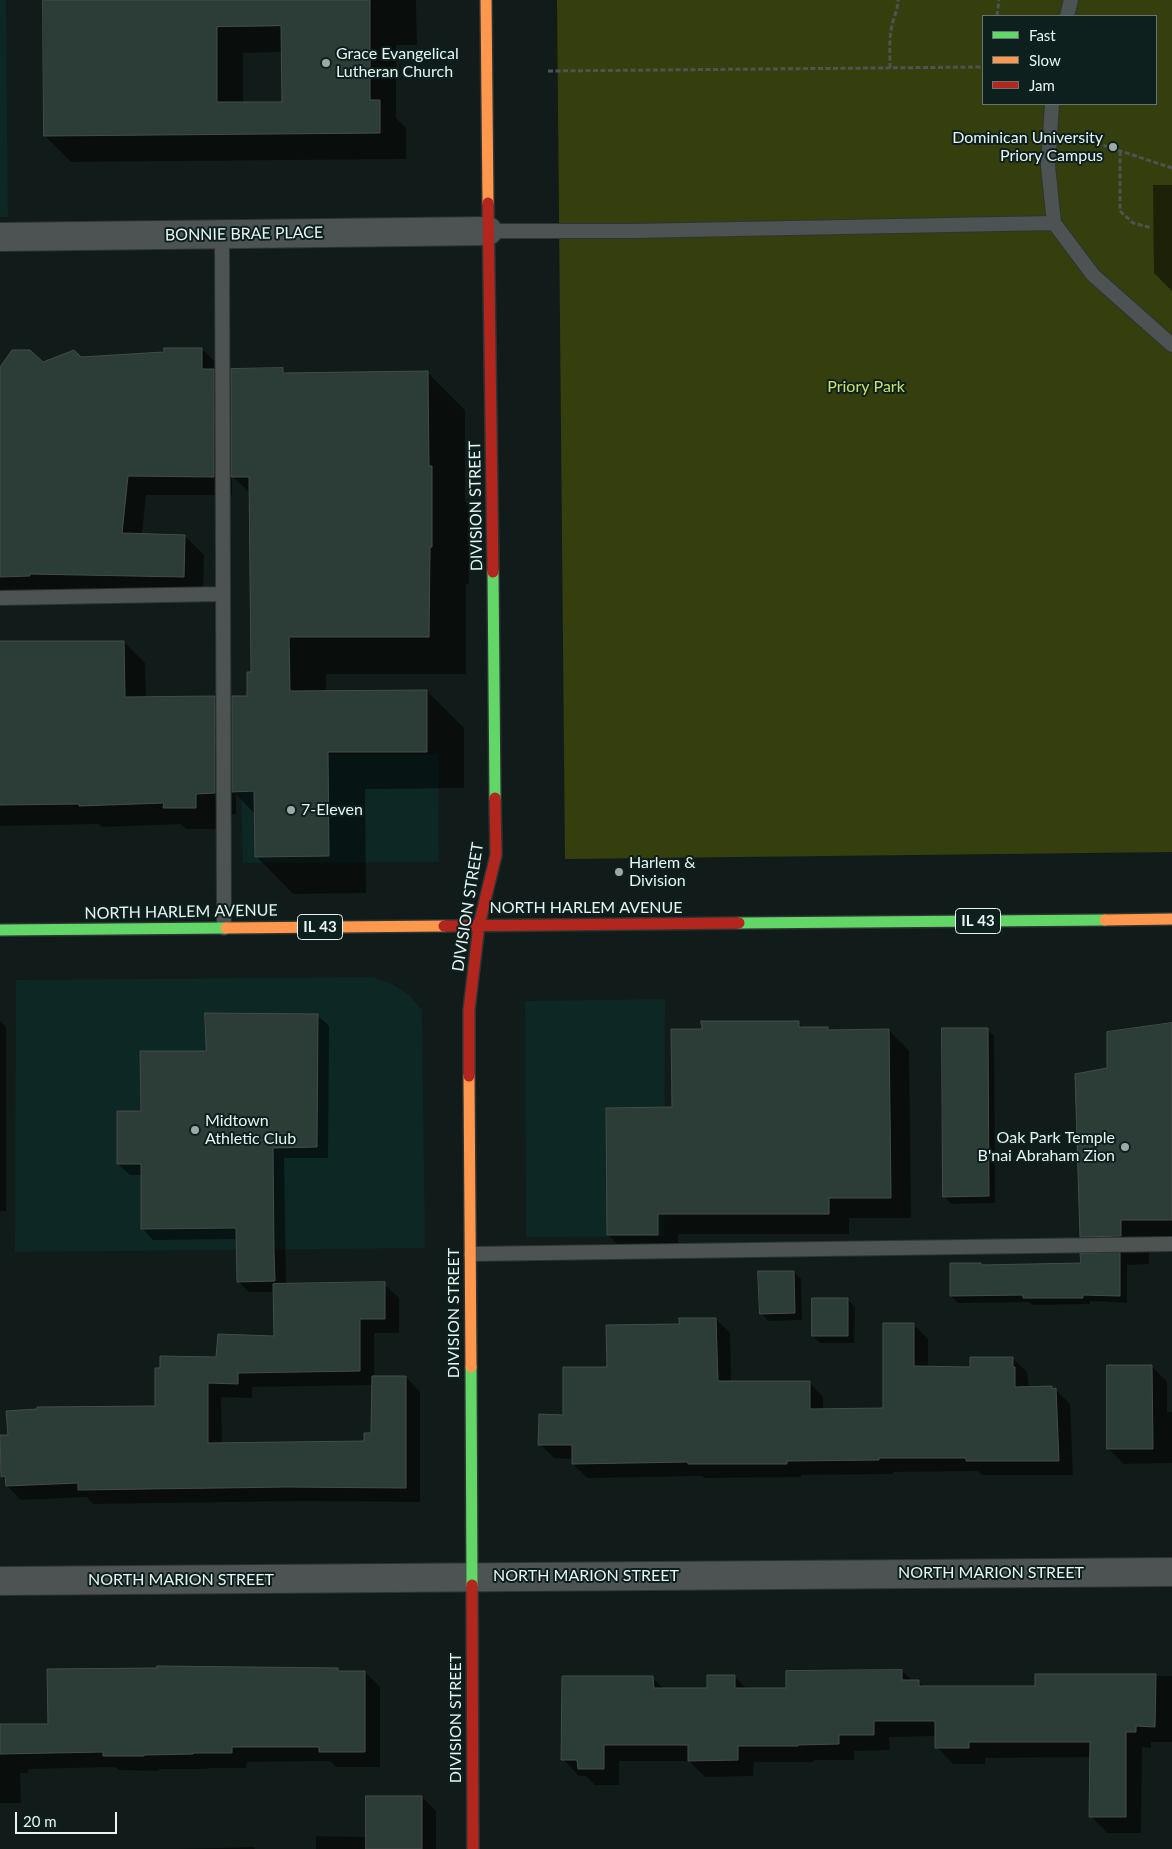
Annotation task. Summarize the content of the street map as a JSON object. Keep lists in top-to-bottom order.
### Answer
{
  "streets": {
    "street": [
      "BONNIE BRAE PLACE",
      "DIVISION STREET",
      "NORTH HARLEM AVENUE",
      "IL 43",
      "NORTH MARION STREET"
    ]
  },
  "crossings": [
    ["BONNIE BRAE PLACE", "DIVISION STREET"],
    ["DIVISION STREET", "NORTH HARLEM AVENUE"],
    ["DIVISION STREET", "NORTH MARION STREET"]
  ],
  "parks": ["Priory Park"],
  "places": [
    "Grace Evangelical Lutheran Church",
    "Dominican University Priory Campus",
    "7-Eleven",
    "Harlem & Division",
    "Midtown Athletic Club",
    "Oak Park Temple B'nai Abraham Zion"
  ],
  "legend": ["Fast", "Slow", "Jam"],
  "scale_bar": "20 m"
}
